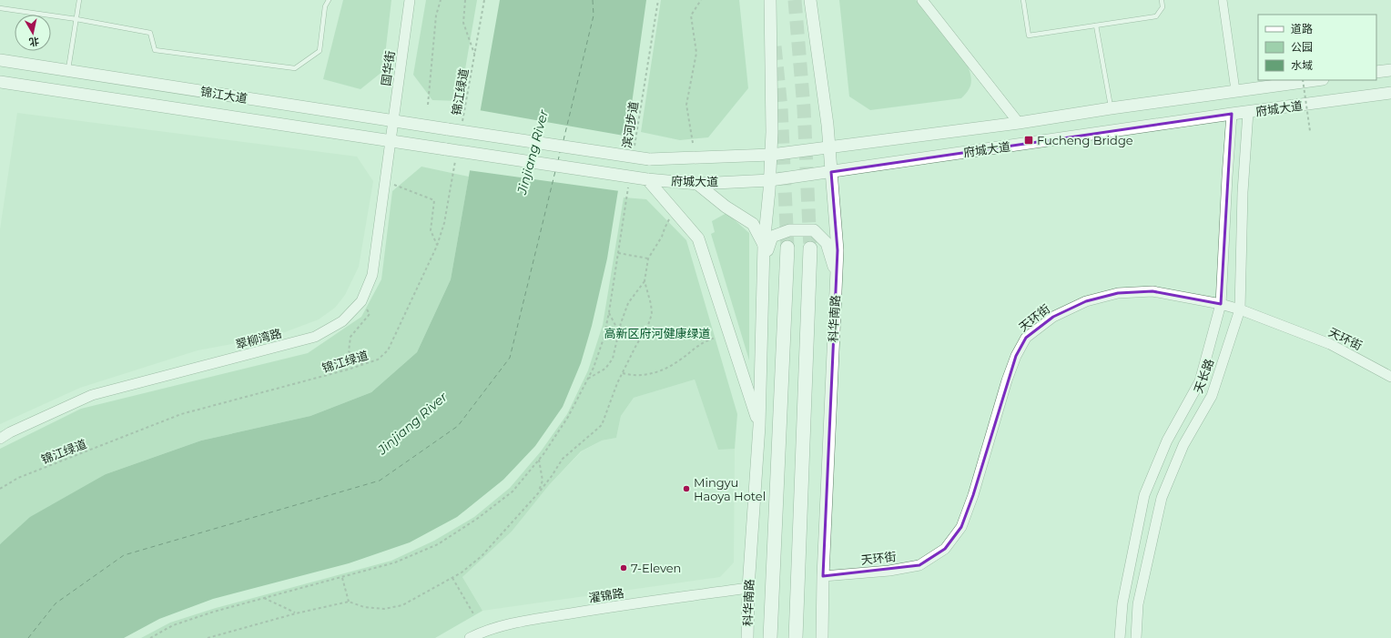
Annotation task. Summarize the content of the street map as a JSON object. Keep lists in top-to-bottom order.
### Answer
{
  "streets": {
    "highway": ["科华南路"],
    "main road": ["锦江大道", "府城大道"],
    "street": [
      "国华街",
      "天环街",
      "翠柳湾路",
      "天长路",
      "濯锦路"
    ],
    "path": ["锦江绿道", "滨河步道"]
  },
  "crossings": [
    ["国华街", "锦江大道"],
    ["国华街", "翠柳湾路"],
    ["锦江大道", "府城大道"],
    ["锦江大道", "翠柳湾路"],
    ["府城大道", "科华南路"],
    ["府城大道", "天长路"],
    ["天环街", "科华南路"],
    ["天环街", "天长路"],
    ["科华南路", "濯锦路"]
  ],
  "water": ["Jinjiang River"],
  "parks": ["高新区府河健康绿道"],
  "places": {
    "transit": ["Fucheng Bridge"],
    "other": ["Mingyu Haoya Hotel", "7-Eleven"]
  },
  "legend": ["道路", "公园", "水域"],
  "north": "bottom"
}
